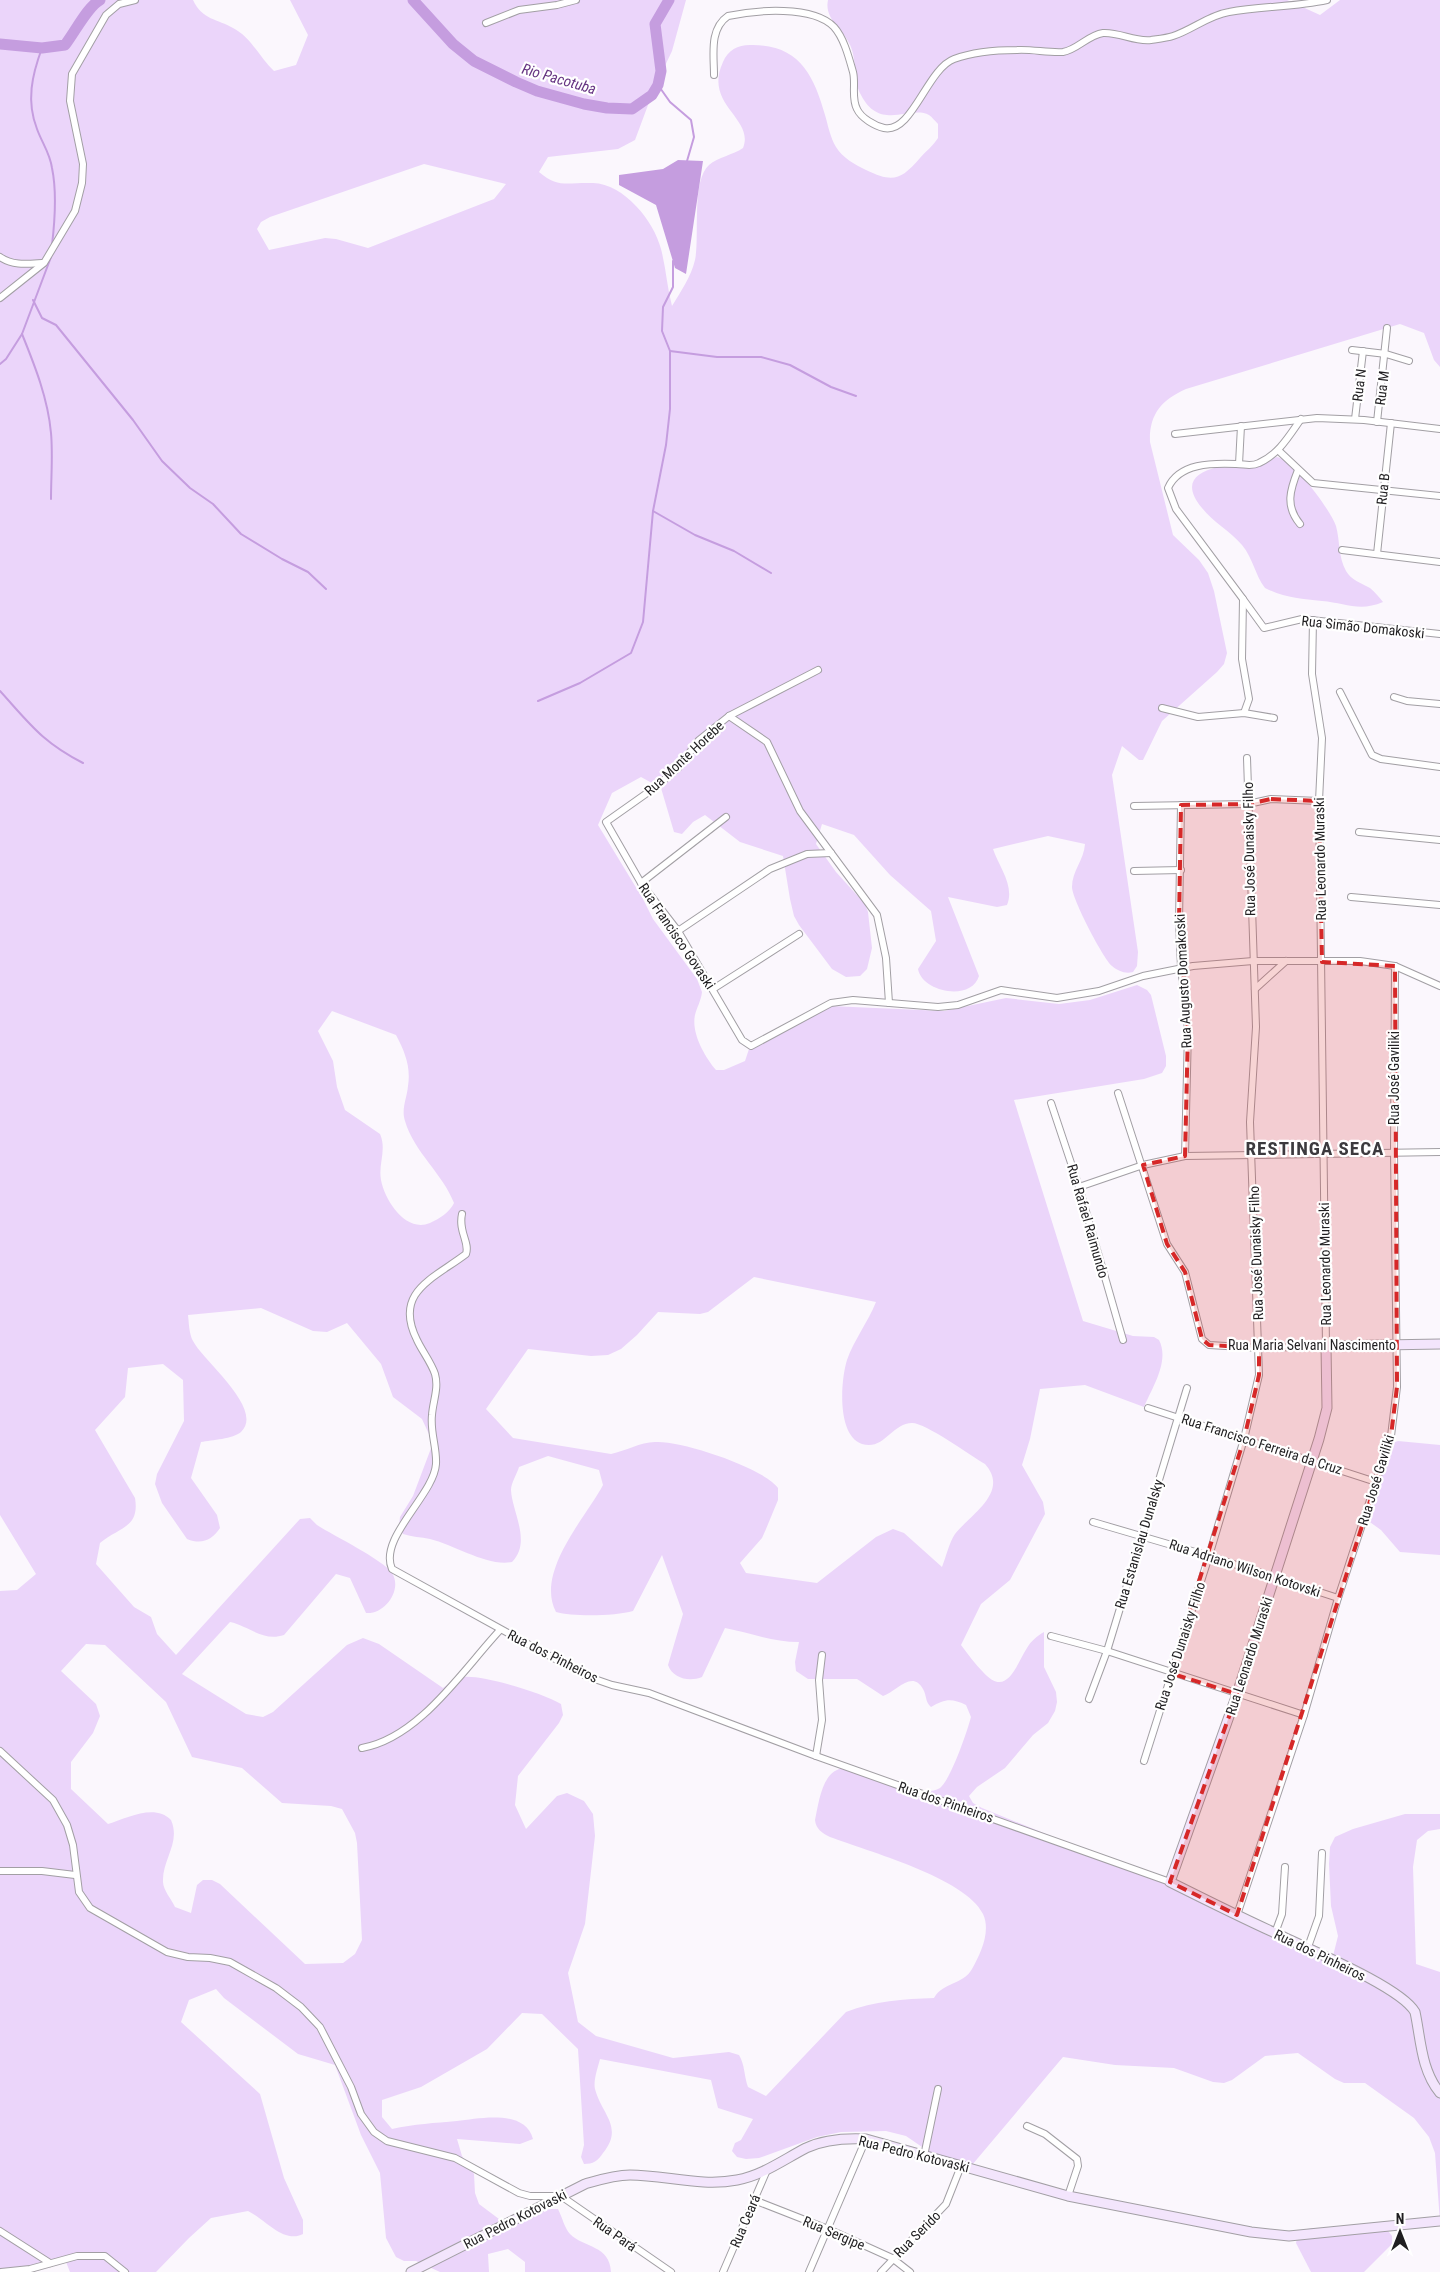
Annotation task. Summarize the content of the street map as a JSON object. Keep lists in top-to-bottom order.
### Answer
{
  "streets": {
    "street": [
      "Rua N",
      "Rua M",
      "Rua B",
      "Rua Simão Domakoski",
      "Rua Monte Horebe",
      "Rua José Dunaisky Filho",
      "Rua Leonardo Muraski",
      "Rua Francisco Govaski",
      "Rua Augusto Domakoski",
      "Rua José Gaviliki",
      "Rua Rafael Raimundo",
      "Rua Maria Selvani Nascimento",
      "Rua Francisco Ferreira da Cruz",
      "Rua Estanislau Dunalsky",
      "Rua Adriano Wilson Kotovski",
      "Rua dos Pinheiros",
      "Rua Pedro Kotovaski",
      "Rua Ceará",
      "Rua Sergipe",
      "Rua Pará",
      "Rua Serido"
    ]
  },
  "crossings": [
    ["Rua Simão Domakoski", "Rua Leonardo Muraski"],
    ["Rua Monte Horebe", "Rua Francisco Govaski"],
    ["Rua José Dunaisky Filho", "Rua Maria Selvani Nascimento"],
    ["Rua José Dunaisky Filho", "Rua Francisco Ferreira da Cruz"],
    ["Rua José Dunaisky Filho", "Rua Adriano Wilson Kotovski"],
    ["Rua Leonardo Muraski", "Rua Maria Selvani Nascimento"],
    ["Rua Leonardo Muraski", "Rua Francisco Ferreira da Cruz"],
    ["Rua Leonardo Muraski", "Rua Adriano Wilson Kotovski"],
    ["Rua Leonardo Muraski", "Rua dos Pinheiros"],
    ["Rua José Gaviliki", "Rua Maria Selvani Nascimento"],
    ["Rua José Gaviliki", "Rua Francisco Ferreira da Cruz"],
    ["Rua José Gaviliki", "Rua Adriano Wilson Kotovski"],
    ["Rua José Gaviliki", "Rua dos Pinheiros"],
    ["Rua Francisco Ferreira da Cruz", "Rua Estanislau Dunalsky"],
    ["Rua Estanislau Dunalsky", "Rua Adriano Wilson Kotovski"],
    ["Rua Pedro Kotovaski", "Rua Ceará"],
    ["Rua Pedro Kotovaski", "Rua Pará"],
    ["Rua Pedro Kotovaski", "Rua Serido"],
    ["Rua Ceará", "Rua Sergipe"],
    ["Rua Sergipe", "Rua Serido"]
  ],
  "districts": ["RESTINGA SECA"],
  "water": ["Rio Pacotuba"],
  "north": "top"
}
